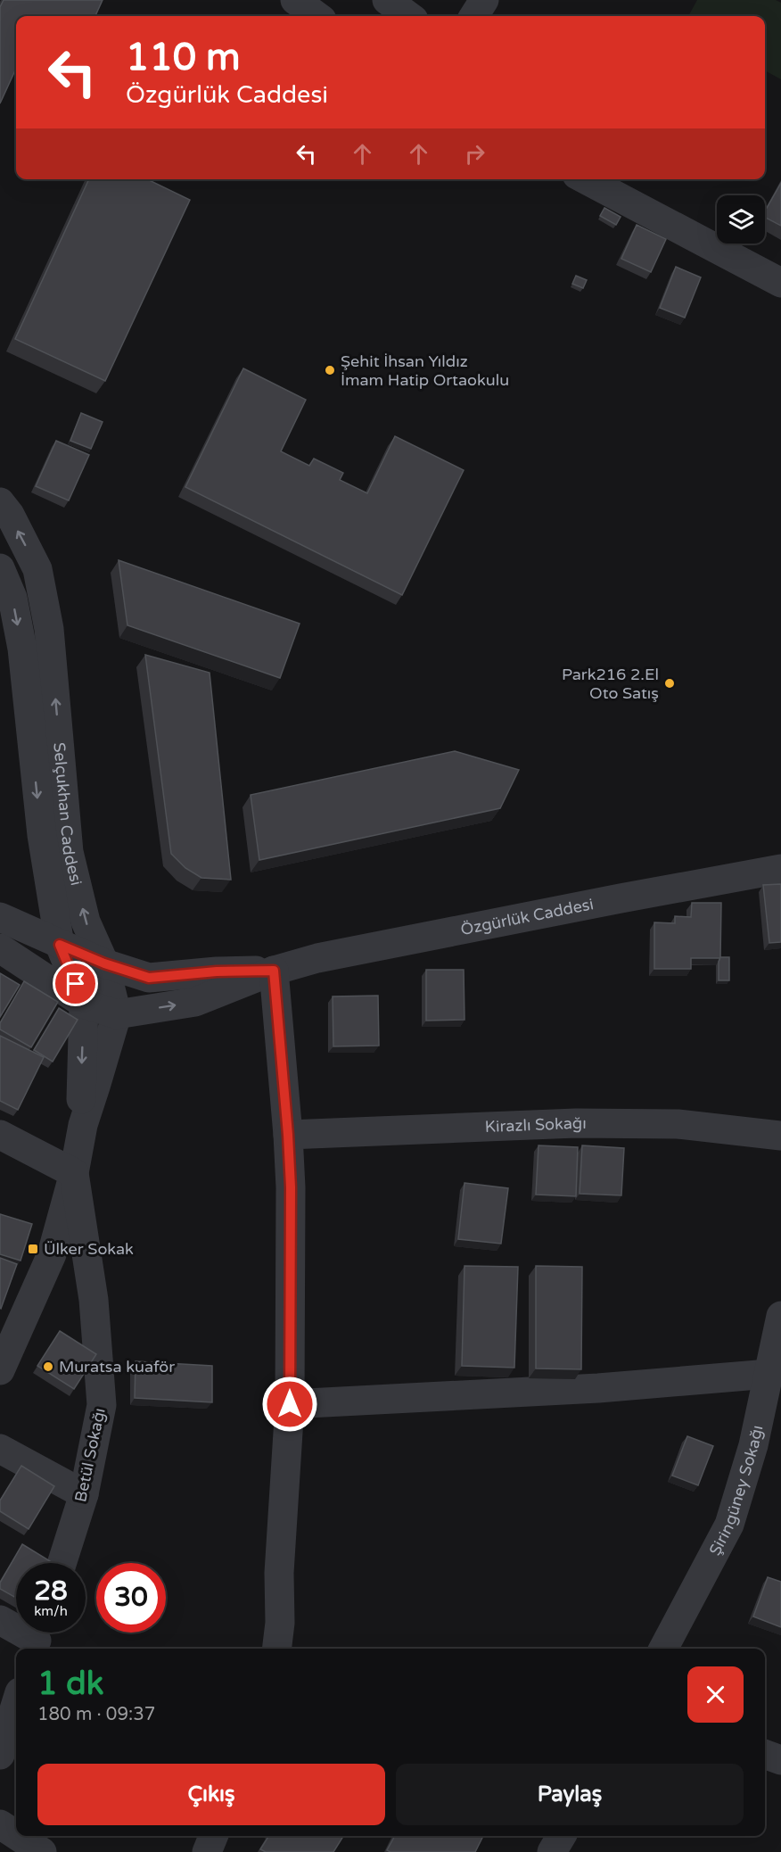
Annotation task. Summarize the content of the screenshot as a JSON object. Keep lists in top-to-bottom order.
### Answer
{
  "streets": {
    "street": [
      "Selçukhan Caddesi",
      "Özgürlük Caddesi",
      "Kirazlı Sokağı",
      "Betül Sokağı",
      "Şiringüney Sokağı"
    ]
  },
  "crossings": [
    ["Selçukhan Caddesi", "Özgürlük Caddesi"],
    ["Selçukhan Caddesi", "Betül Sokağı"]
  ],
  "places": {
    "other": ["Şehit İhsan Yıldız İmam Hatip Ortaokulu", "Park216 2.El Oto Satış", "Muratsa kuaför"],
    "transit": ["Ülker Sokak"]
  },
  "page": {
    "turn": ["110 m", "Özgürlük Caddesi"],
    "speed": "28 km/h",
    "limit": "30",
    "heading": ["1 dk", "180 m · 09:37"],
    "buttons": ["Çıkış", "Paylaş"]
  }
}
